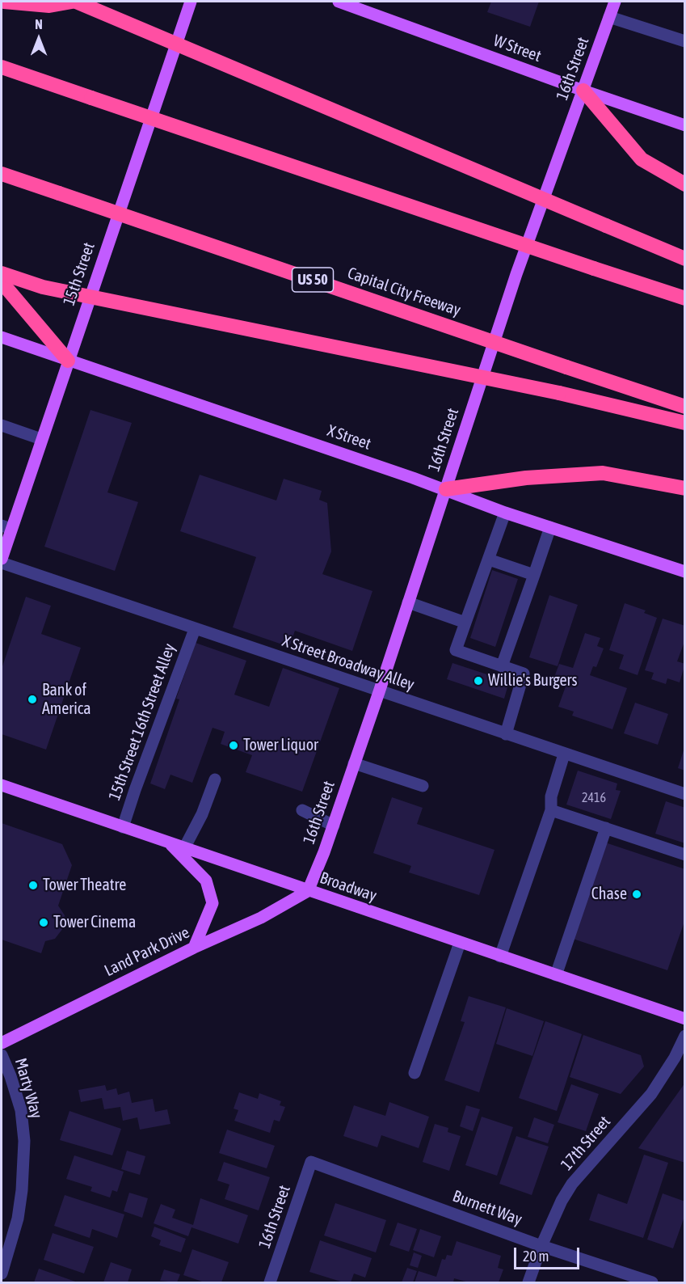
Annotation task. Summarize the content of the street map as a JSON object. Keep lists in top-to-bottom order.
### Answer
{
  "streets": {
    "highway": ["US 50", "Capital City Freeway"],
    "main road": [
      "W Street",
      "16th Street",
      "15th Street",
      "X Street",
      "Broadway",
      "Land Park Drive"
    ],
    "street": [
      "X Street Broadway Alley",
      "15th Street 16th Street Alley",
      "Marty Way",
      "17th Street",
      "Burnett Way"
    ]
  },
  "crossings": [
    ["W Street", "16th Street"],
    ["16th Street", "X Street"],
    ["16th Street", "X Street Broadway Alley"],
    ["16th Street", "Broadway"],
    ["16th Street", "Land Park Drive"],
    ["16th Street", "Burnett Way"],
    ["15th Street", "X Street"],
    ["X Street Broadway Alley", "15th Street 16th Street Alley"],
    ["15th Street 16th Street Alley", "Broadway"],
    ["Broadway", "Land Park Drive"],
    ["17th Street", "Burnett Way"]
  ],
  "places": [
    "Willie's Burgers",
    "Bank of America",
    "Tower Liquor",
    "Tower Theatre",
    "Chase",
    "Tower Cinema"
  ],
  "house_numbers": ["2416"],
  "scale_bar": "20 m",
  "north": "top"
}
